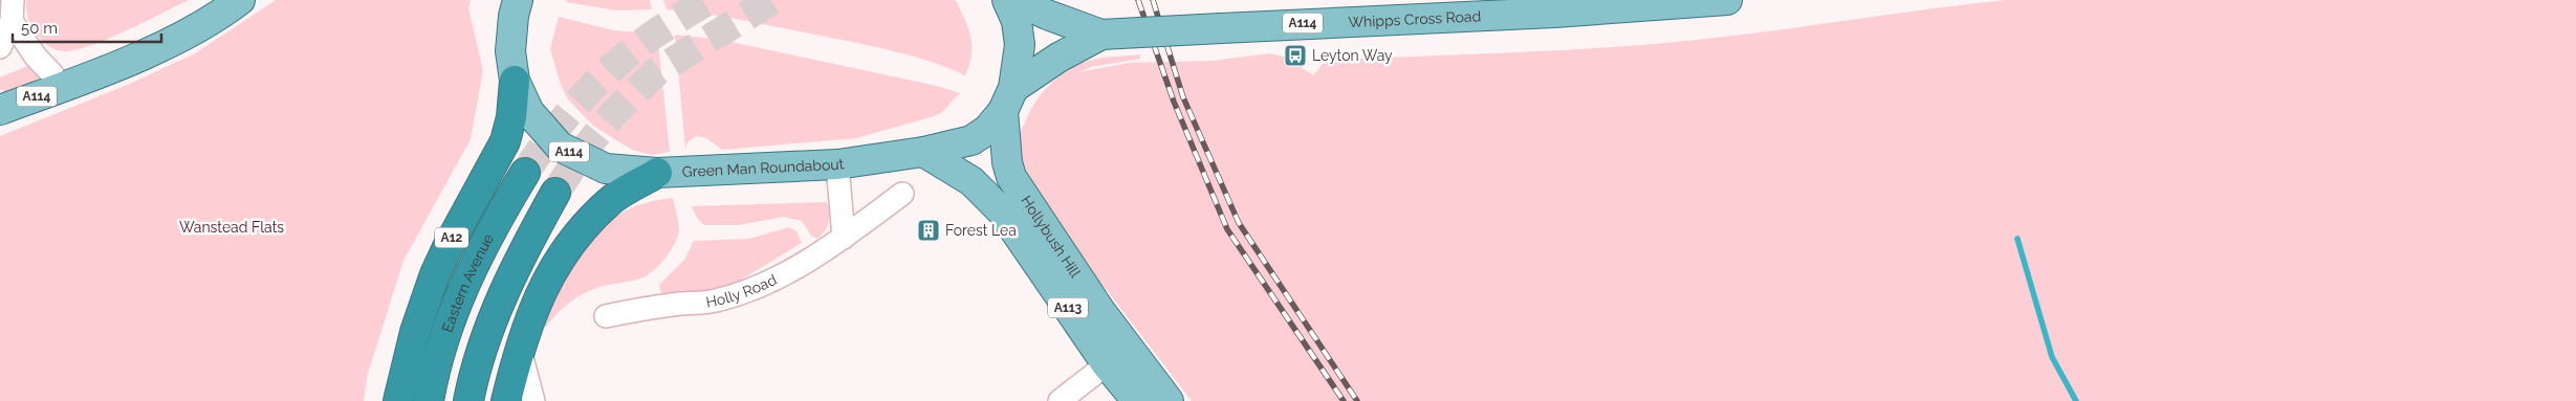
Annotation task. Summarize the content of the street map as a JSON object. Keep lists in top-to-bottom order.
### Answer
{
  "streets": {
    "highway": ["A12", "Eastern Avenue"],
    "main road": [
      "Whipps Cross Road",
      "A114",
      "Green Man Roundabout",
      "Hollybush Hill",
      "A113"
    ],
    "street": ["Holly Road"]
  },
  "crossings": [
    ["Whipps Cross Road", "Green Man Roundabout"],
    ["Whipps Cross Road", "Hollybush Hill"],
    ["Green Man Roundabout", "A12"],
    ["Green Man Roundabout", "Hollybush Hill"]
  ],
  "parks": ["Wanstead Flats"],
  "places": {
    "bus stop": ["Leyton Way"],
    "building": ["Forest Lea"]
  },
  "scale_bar": "50 m"
}
